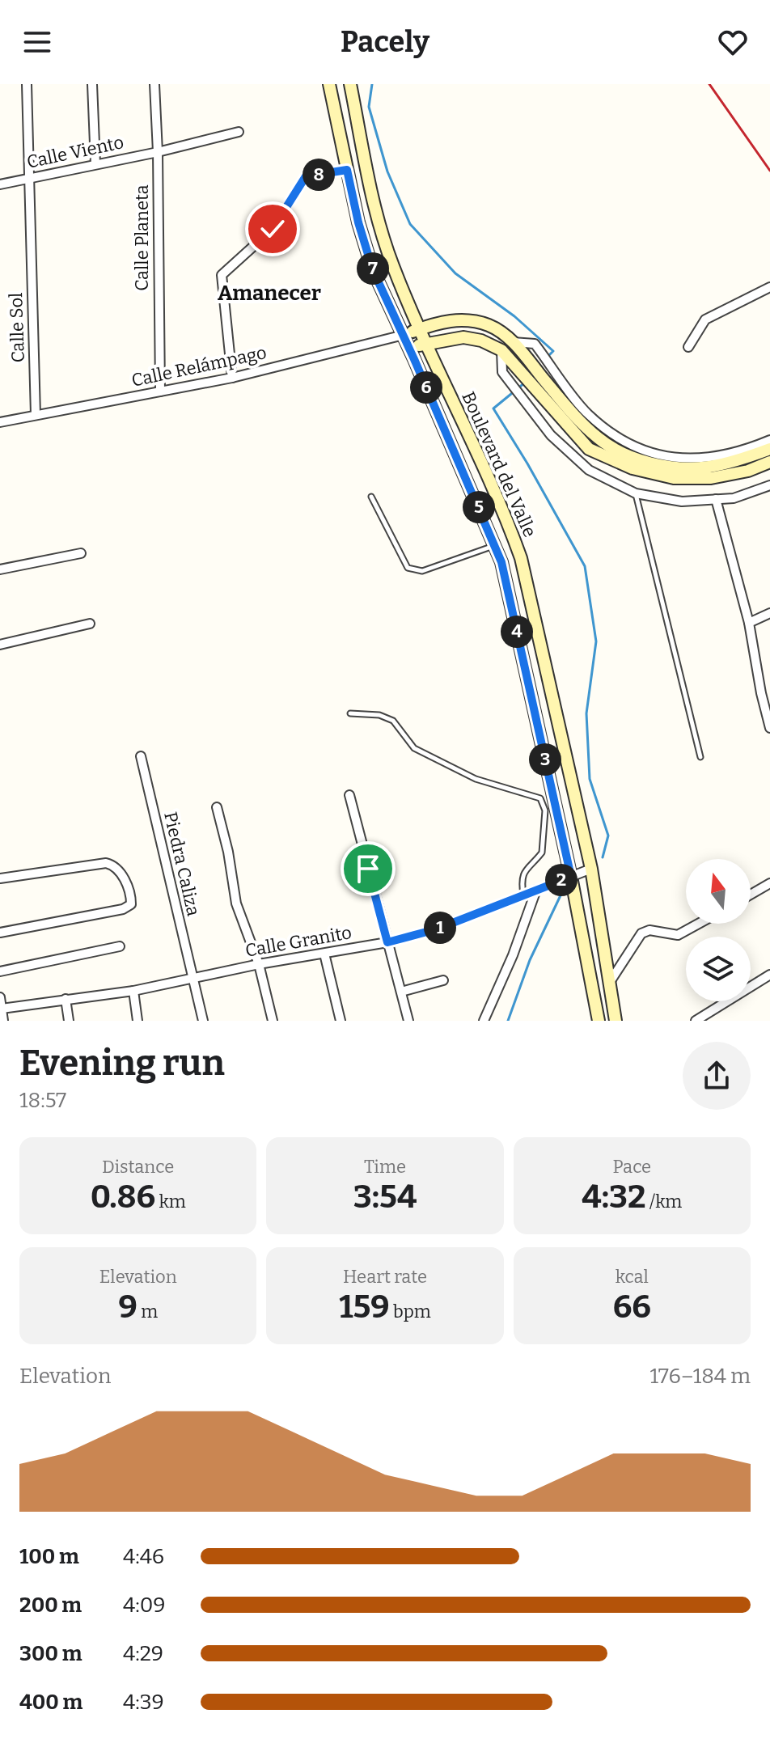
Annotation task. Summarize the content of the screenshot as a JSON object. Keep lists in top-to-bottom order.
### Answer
{
  "streets": {
    "street": [
      "Calle Viento",
      "Calle Planeta",
      "Calle Sol",
      "Calle Relámpago",
      "Boulevard del Valle",
      "Piedra Caliza",
      "Calle Granito"
    ]
  },
  "crossings": [
    ["Calle Viento", "Calle Planeta"],
    ["Calle Viento", "Calle Sol"],
    ["Calle Planeta", "Calle Relámpago"],
    ["Calle Sol", "Calle Relámpago"],
    ["Calle Relámpago", "Boulevard del Valle"],
    ["Boulevard del Valle", "Calle Granito"],
    ["Piedra Caliza", "Calle Granito"]
  ],
  "districts": ["Amanecer"],
  "north": "top",
  "page": {
    "header": "Pacely",
    "pins": [
      "8",
      "7",
      "6",
      "5",
      "4",
      "3",
      "2",
      "1"
    ],
    "heading": ["Evening run", "18:57"],
    "stats": [
      ["Distance", "0.86 km"],
      ["Time", "3:54"],
      ["Pace", "4:32 /km"],
      ["Elevation", "9 m"],
      ["Heart rate", "159 bpm"],
      ["kcal", "66"]
    ],
    "chart": ["Elevation", "176–184 m"],
    "list": [
      {
        "name": "100 m",
        "note": "4:46"
      },
      {
        "name": "200 m",
        "note": "4:09"
      },
      {
        "name": "300 m",
        "note": "4:29"
      },
      {
        "name": "400 m",
        "note": "4:39"
      }
    ]
  }
}
